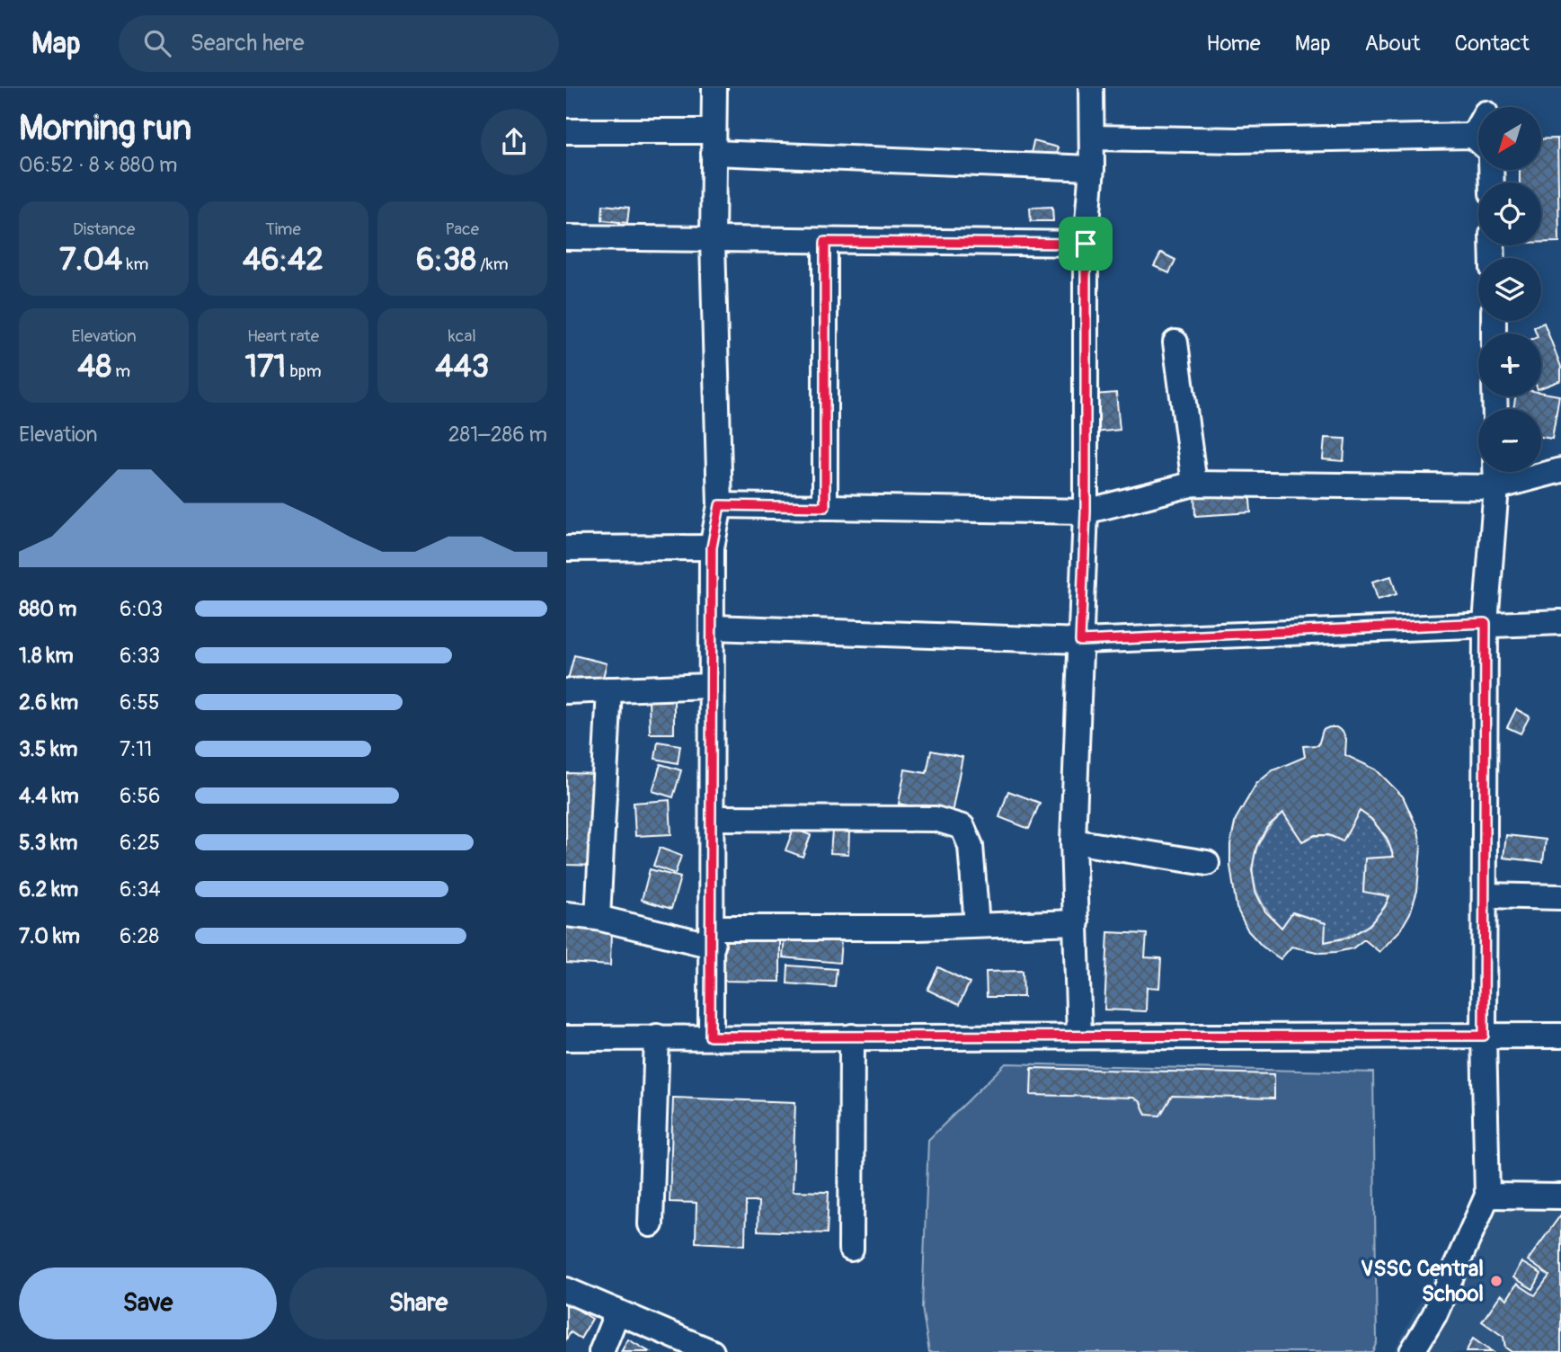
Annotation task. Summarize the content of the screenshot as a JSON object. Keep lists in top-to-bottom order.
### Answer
{
  "places": ["VSSC Central School"],
  "north": "bottom left",
  "page": {
    "header": "Map",
    "search": "Search here",
    "nav": [
      "Home",
      "Map",
      "About",
      "Contact"
    ],
    "heading": ["Morning run", "06:52 · 8 × 880 m"],
    "map_buttons": ["+", "−"],
    "stats": [
      ["Distance", "7.04 km"],
      ["Time", "46:42"],
      ["Pace", "6:38 /km"],
      ["Elevation", "48 m"],
      ["Heart rate", "171 bpm"],
      ["kcal", "443"]
    ],
    "chart": ["Elevation", "281–286 m"],
    "list": [
      {
        "name": "880 m",
        "note": "6:03"
      },
      {
        "name": "1.8 km",
        "note": "6:33"
      },
      {
        "name": "2.6 km",
        "note": "6:55"
      },
      {
        "name": "3.5 km",
        "note": "7:11"
      },
      {
        "name": "4.4 km",
        "note": "6:56"
      },
      {
        "name": "5.3 km",
        "note": "6:25"
      },
      {
        "name": "6.2 km",
        "note": "6:34"
      },
      {
        "name": "7.0 km",
        "note": "6:28"
      }
    ],
    "buttons": ["Save", "Share"]
  }
}
